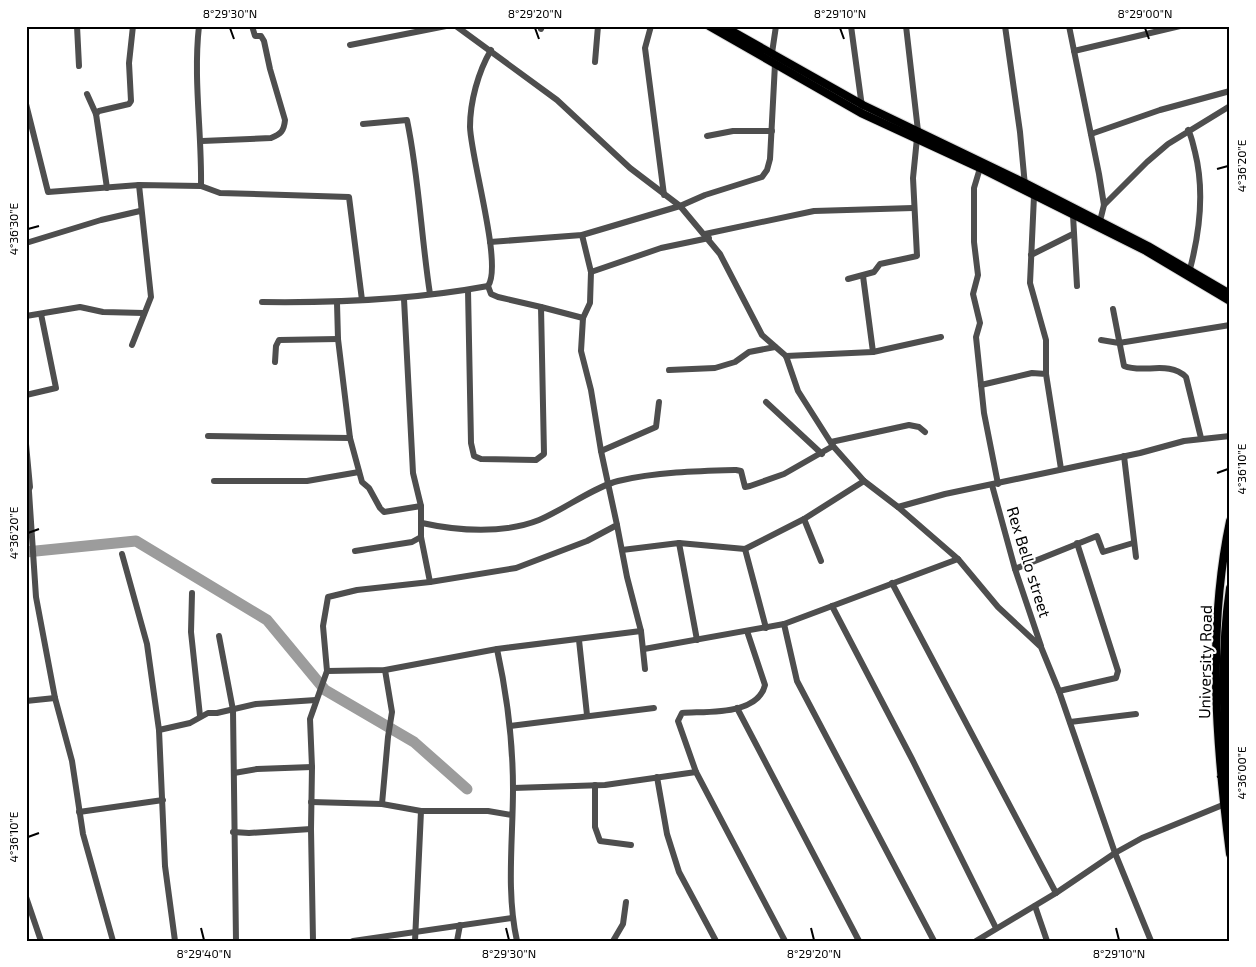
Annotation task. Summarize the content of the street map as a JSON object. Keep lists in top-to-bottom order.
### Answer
{
  "streets": {
    "main road": ["University Road"],
    "street": ["Rex Bello street"]
  },
  "coordinates": [
    "8°29'30\"N",
    "8°29'20\"N",
    "8°29'10\"N",
    "8°29'00\"N",
    "4°36'20\"E",
    "4°36'30\"E",
    "4°36'10\"E",
    "4°36'00\"E",
    "8°29'40\"N"
  ]
}
